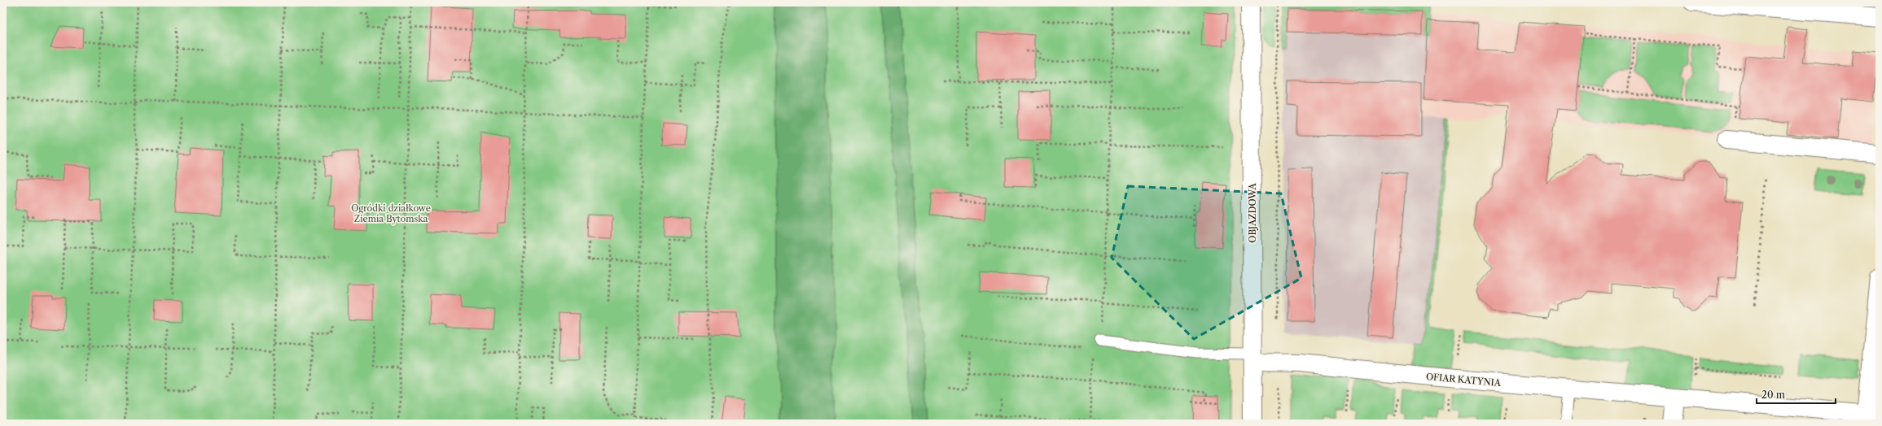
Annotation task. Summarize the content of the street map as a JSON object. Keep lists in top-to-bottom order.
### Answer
{
  "streets": {
    "street": ["OBJAZDOWA", "OFIAR KATYNIA"]
  },
  "crossings": [
    ["OBJAZDOWA", "OFIAR KATYNIA"]
  ],
  "parks": ["Ogródki działkowe Ziemia Bytomska"],
  "scale_bar": "20 m"
}
